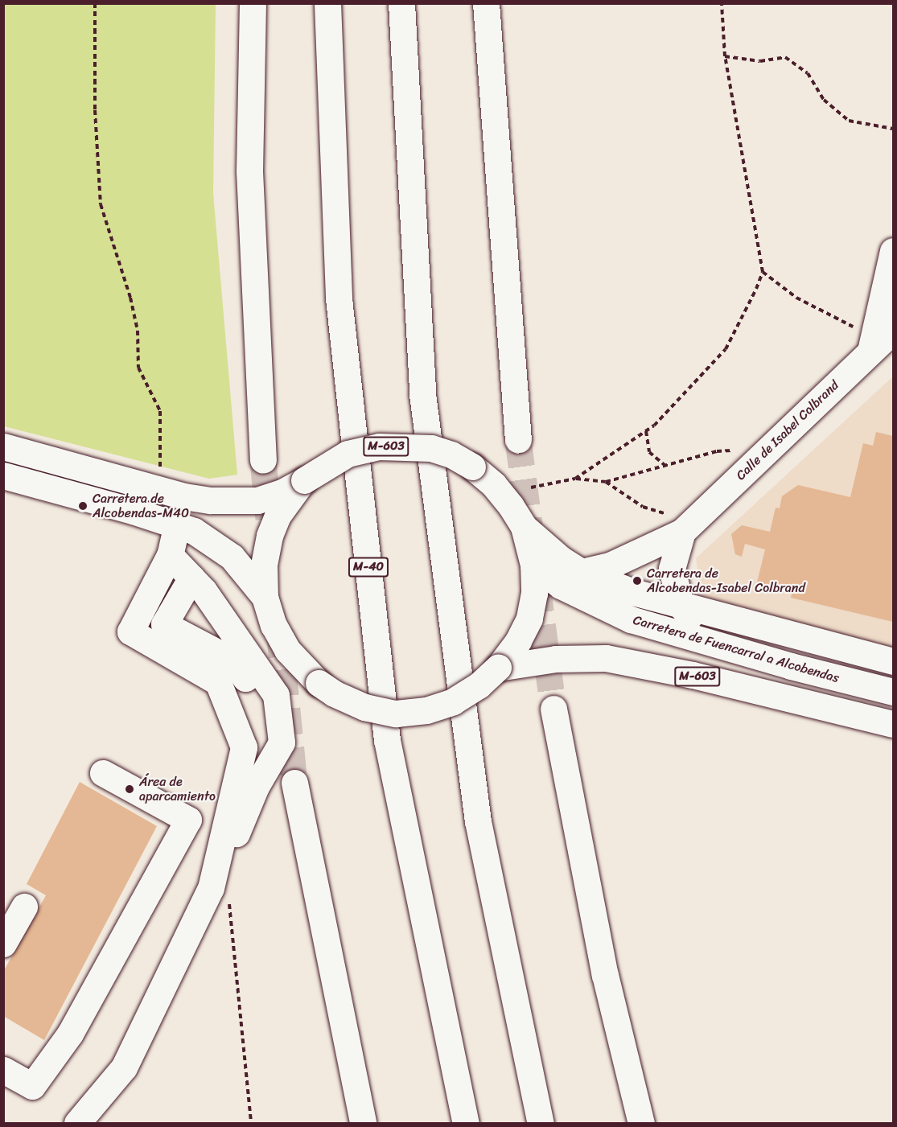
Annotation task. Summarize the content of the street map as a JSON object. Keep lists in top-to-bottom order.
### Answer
{
  "streets": {
    "main road": [
      "Calle de Isabel Colbrand",
      "M-603",
      "M-40",
      "Carretera de Fuencarral a Alcobendas"
    ]
  },
  "crossings": [
    ["M-603", "Carretera de Fuencarral a Alcobendas"]
  ],
  "places": ["Carretera de Alcobendas-M40", "Carretera de Alcobendas-Isabel Colbrand", "Área de aparcamiento"]
}
